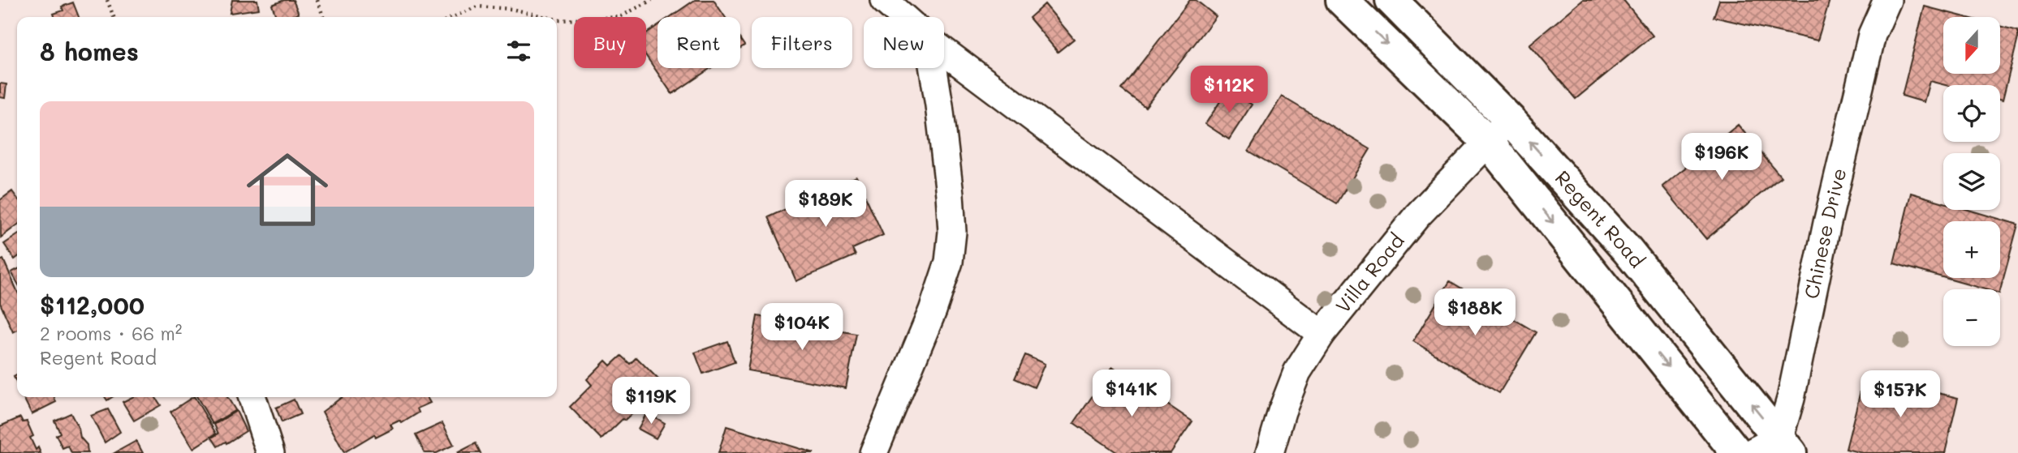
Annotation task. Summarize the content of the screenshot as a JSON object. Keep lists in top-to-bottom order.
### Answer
{
  "streets": {
    "main road": ["Regent Road"],
    "street": ["Chinese Drive", "Villa Road"]
  },
  "crossings": [
    ["Regent Road", "Chinese Drive"],
    ["Regent Road", "Villa Road"]
  ],
  "north": "bottom",
  "page": {
    "map_buttons": ["+", "−"],
    "chip": [
      "Buy",
      "Rent",
      "Filters",
      "New"
    ],
    "heading": "8 homes",
    "price": [
      "$112K",
      "$196K",
      "$189K",
      "$188K",
      "$104K",
      "$141K",
      "$157K",
      "$119K"
    ],
    "list": [
      {
        "name": "$112,000",
        "note": "2 rooms · 66 m² · Regent Road"
      }
    ]
  }
}
